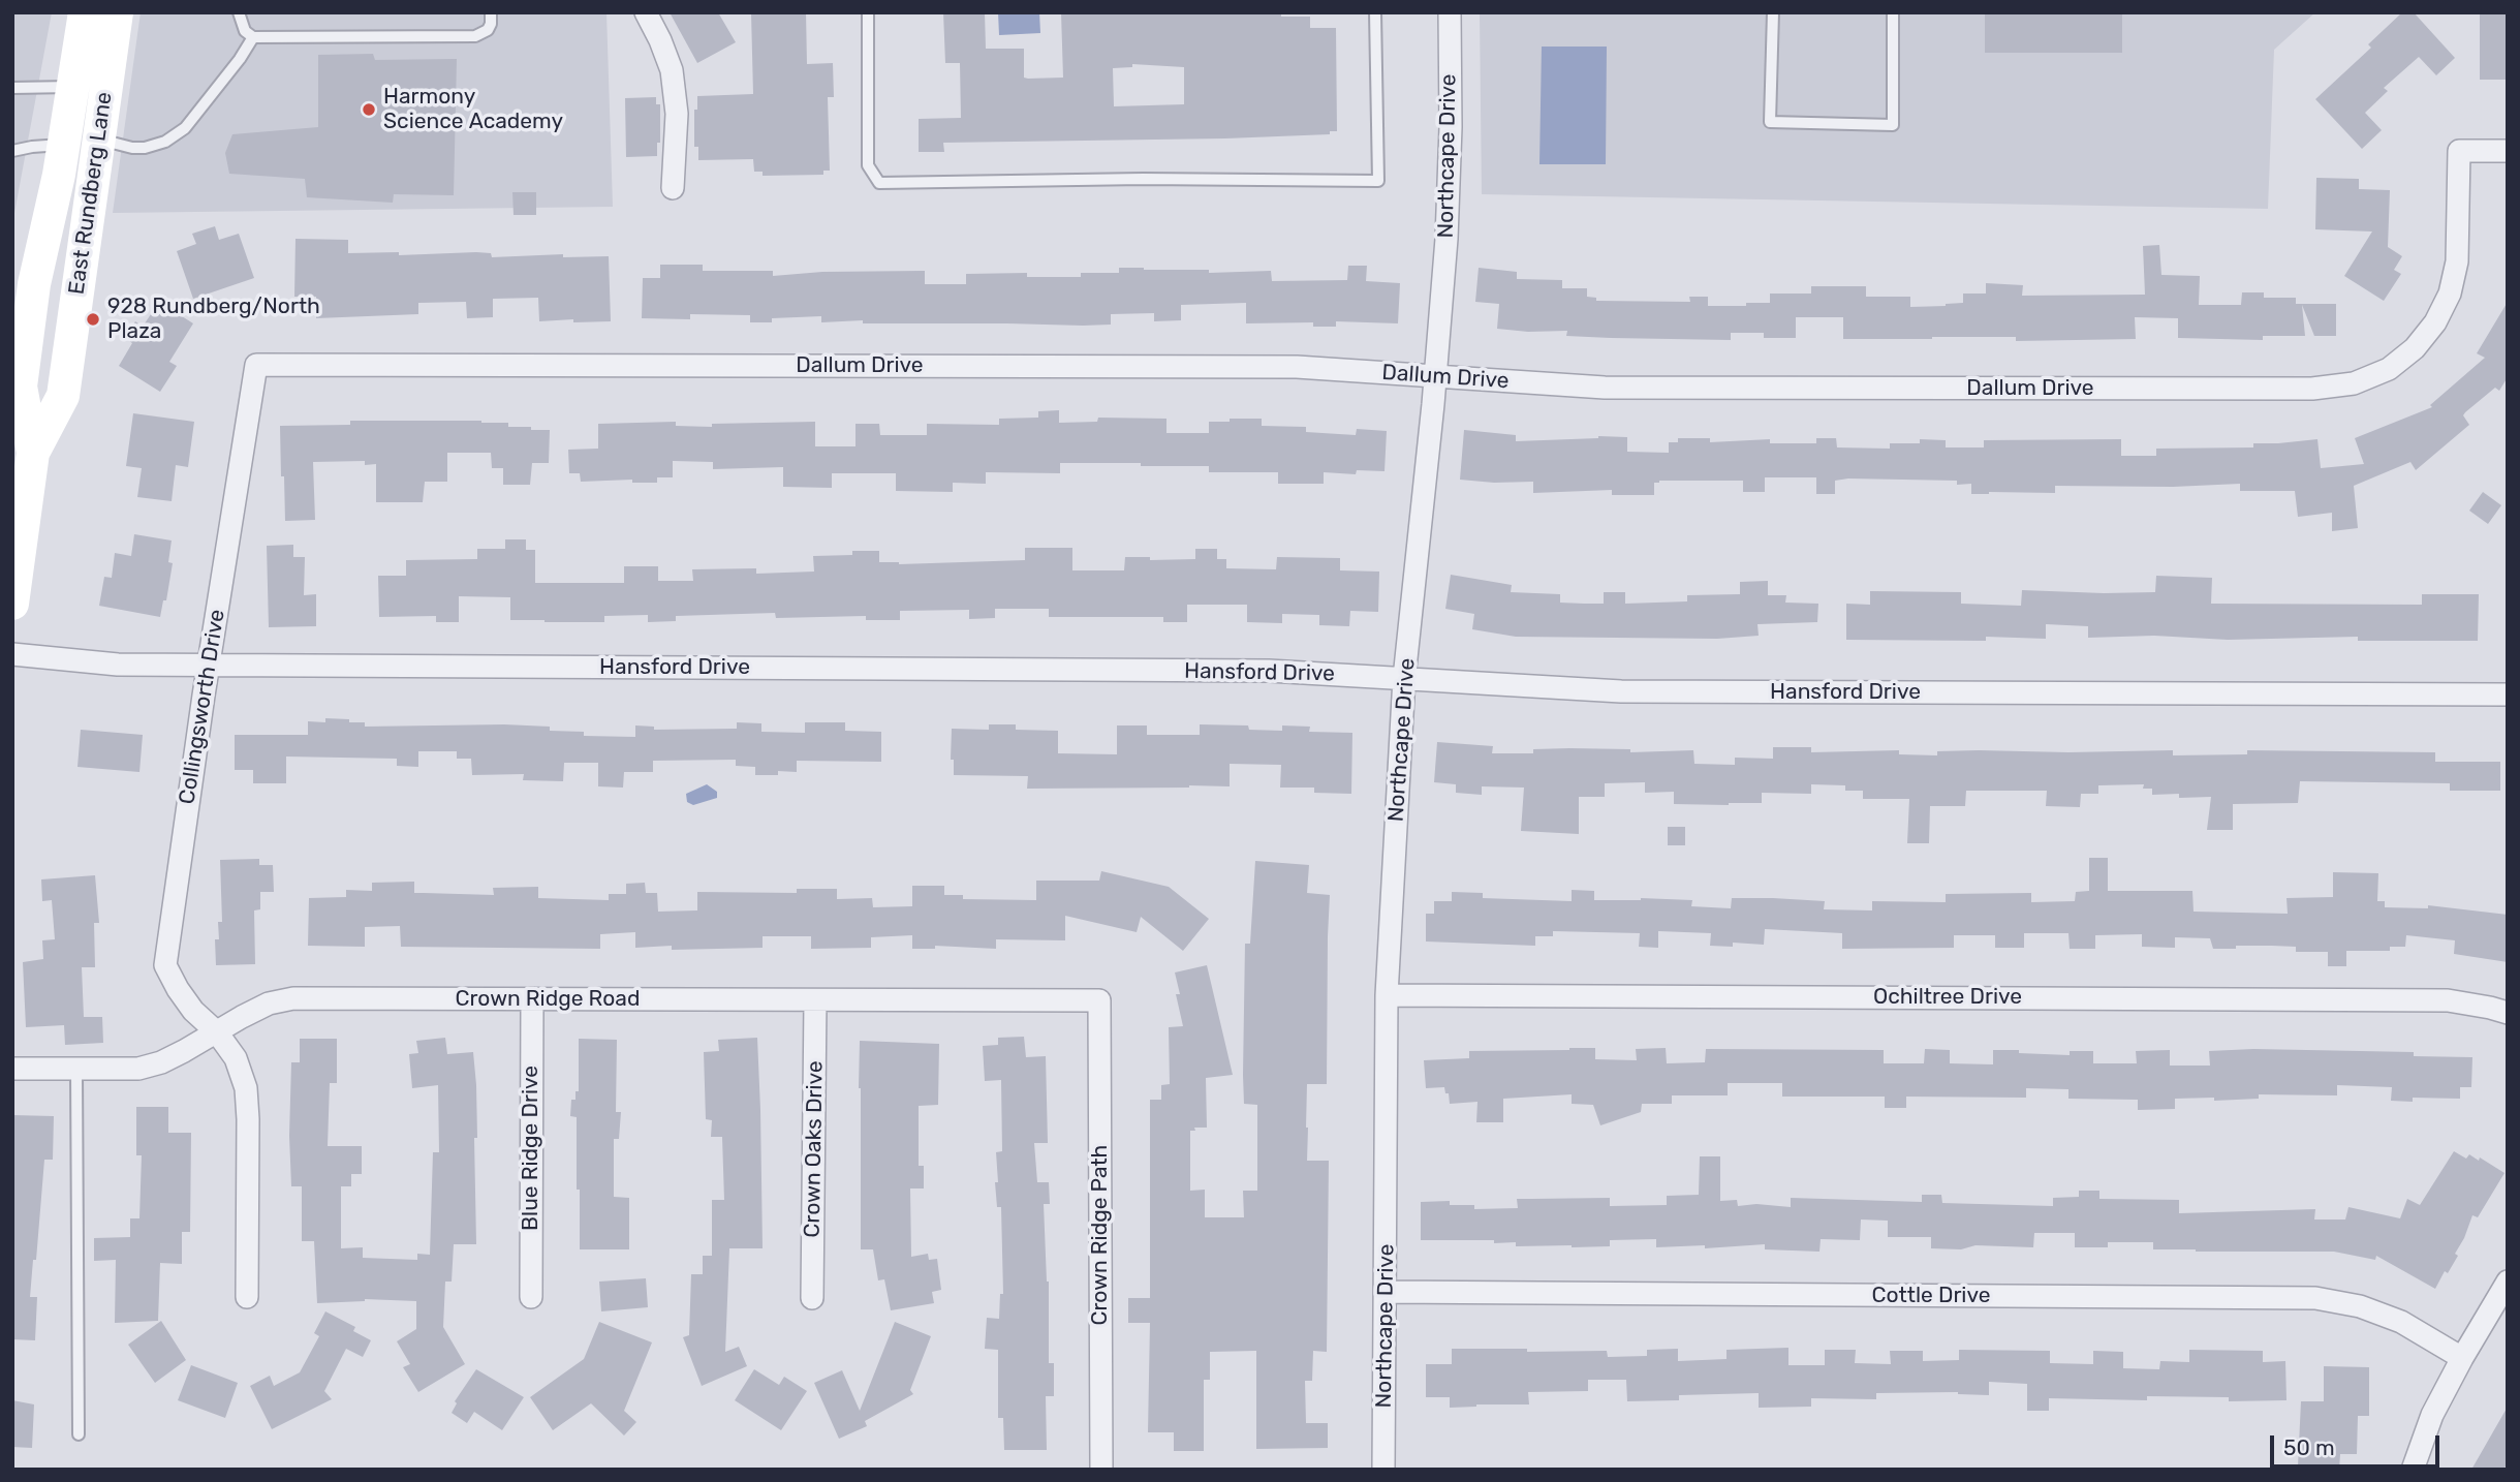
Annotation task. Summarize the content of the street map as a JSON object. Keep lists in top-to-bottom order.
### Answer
{
  "streets": {
    "main road": ["East Rundberg Lane"],
    "street": [
      "Northcape Drive",
      "Dallum Drive",
      "Hansford Drive",
      "Collingsworth Drive",
      "Ochiltree Drive",
      "Crown Ridge Road",
      "Blue Ridge Drive",
      "Crown Oaks Drive",
      "Crown Ridge Path",
      "Cottle Drive"
    ]
  },
  "crossings": [
    ["Northcape Drive", "Dallum Drive"],
    ["Northcape Drive", "Hansford Drive"],
    ["Northcape Drive", "Ochiltree Drive"],
    ["Northcape Drive", "Cottle Drive"],
    ["Dallum Drive", "Collingsworth Drive"],
    ["Hansford Drive", "Collingsworth Drive"],
    ["Collingsworth Drive", "Crown Ridge Road"],
    ["Crown Ridge Road", "Blue Ridge Drive"],
    ["Crown Ridge Road", "Crown Oaks Drive"],
    ["Crown Ridge Road", "Crown Ridge Path"]
  ],
  "places": ["Harmony Science Academy", "928 Rundberg/North Plaza"],
  "scale_bar": "50 m"
}
